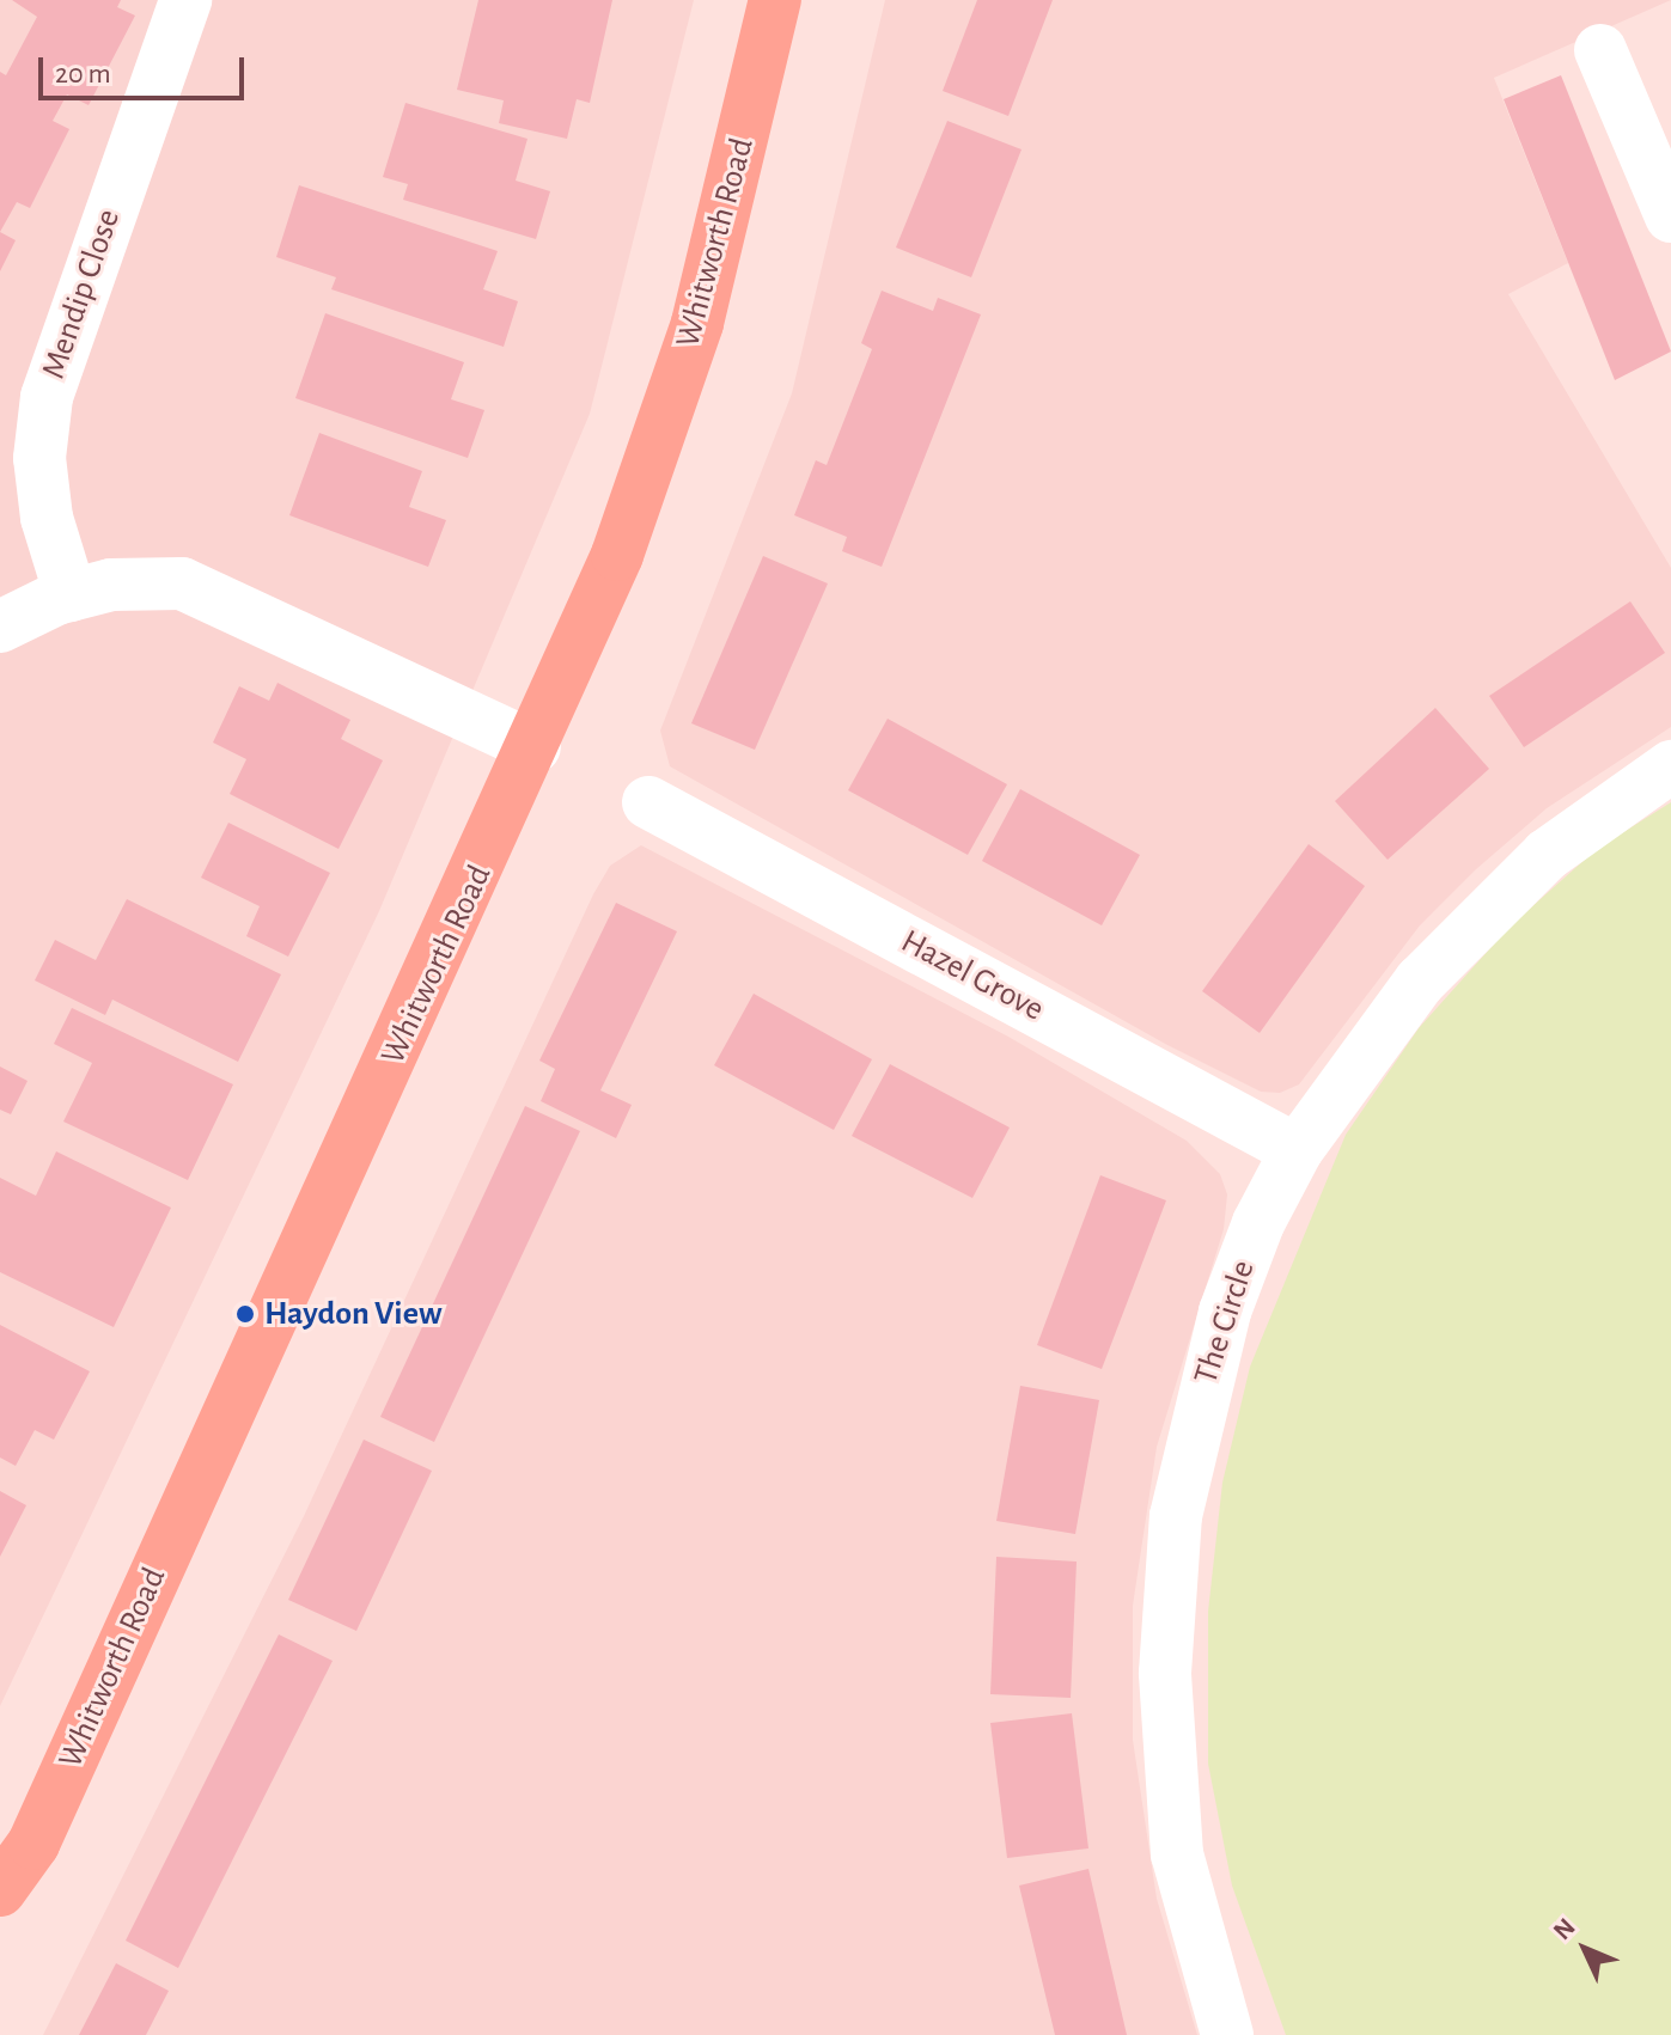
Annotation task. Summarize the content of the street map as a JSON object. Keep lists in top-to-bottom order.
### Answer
{
  "streets": {
    "main road": ["Whitworth Road"],
    "street": ["Mendip Close", "Hazel Grove", "The Circle"]
  },
  "crossings": [
    ["Hazel Grove", "The Circle"]
  ],
  "places": ["Haydon View"],
  "scale_bar": "20 m",
  "north": "top left"
}
